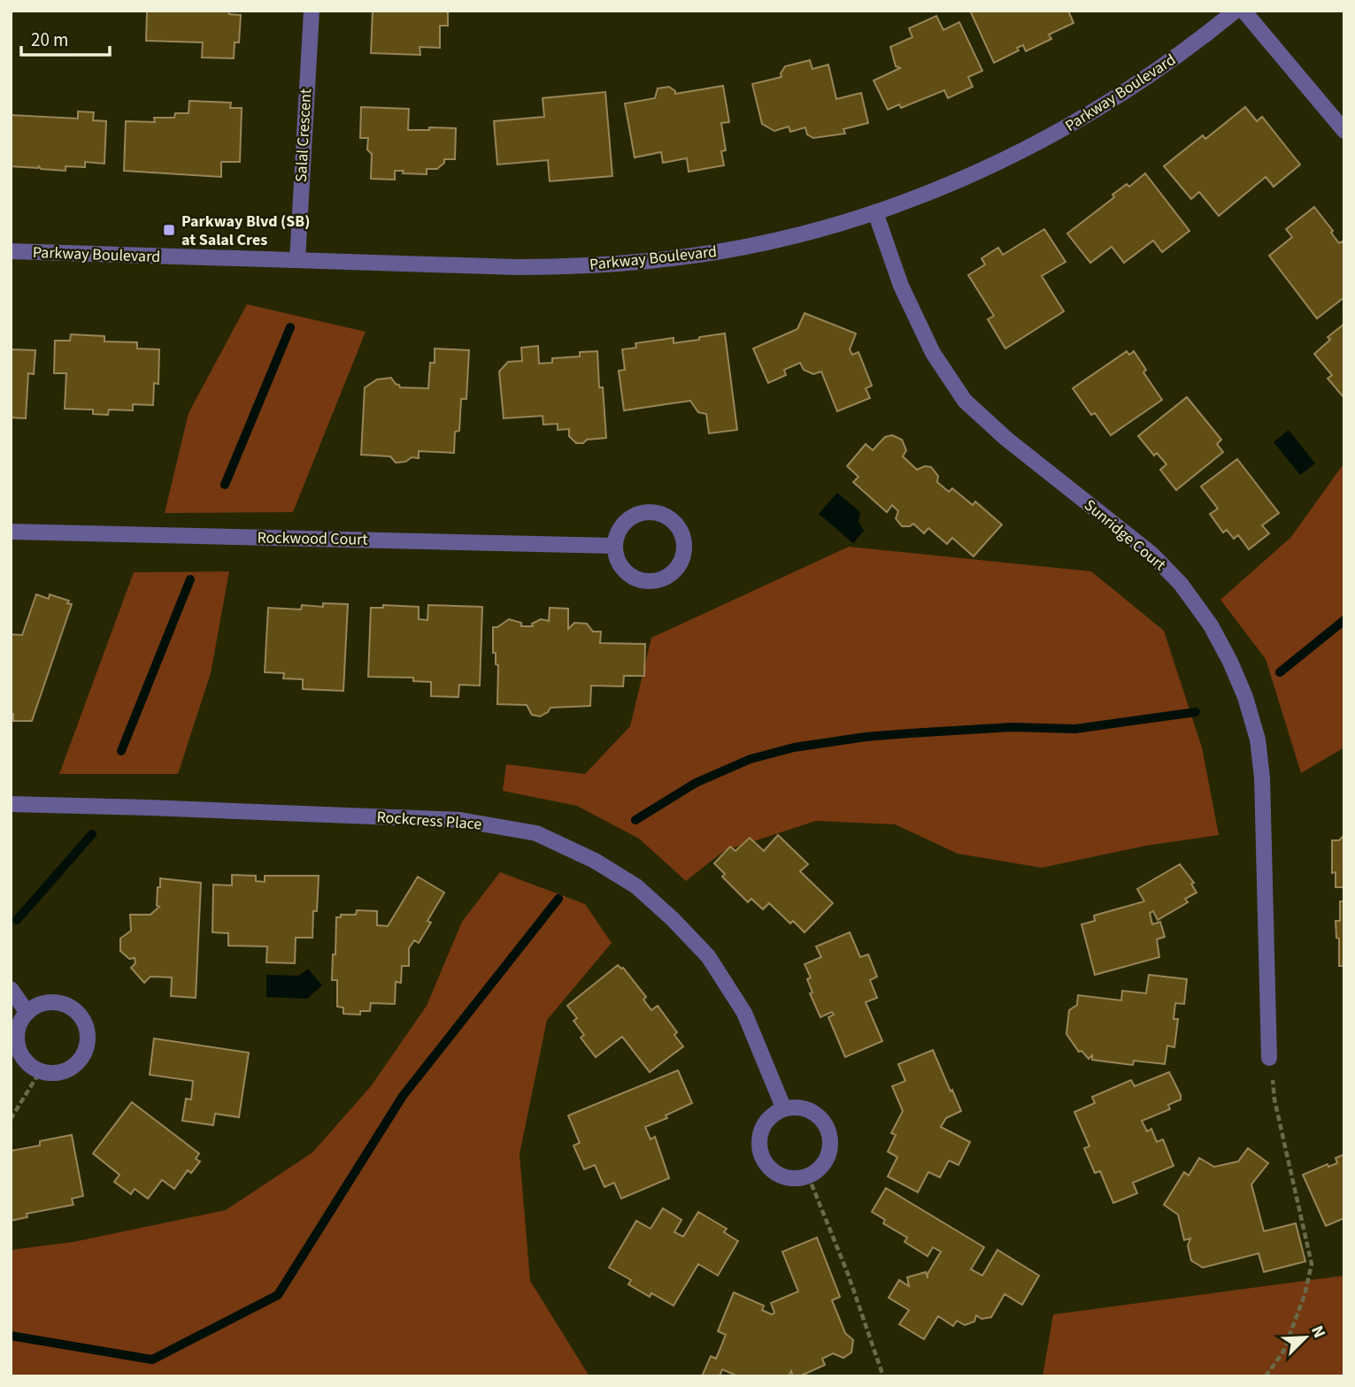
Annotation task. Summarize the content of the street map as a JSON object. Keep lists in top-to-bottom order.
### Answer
{
  "streets": {
    "street": [
      "Parkway Boulevard",
      "Salal Crescent",
      "Sunridge Court",
      "Rockwood Court",
      "Rockcress Place"
    ]
  },
  "crossings": [
    ["Parkway Boulevard", "Salal Crescent"],
    ["Parkway Boulevard", "Sunridge Court"]
  ],
  "places": {
    "transit": ["Parkway Blvd (SB) at Salal Cres"]
  },
  "scale_bar": "20 m",
  "north": "top right"
}
